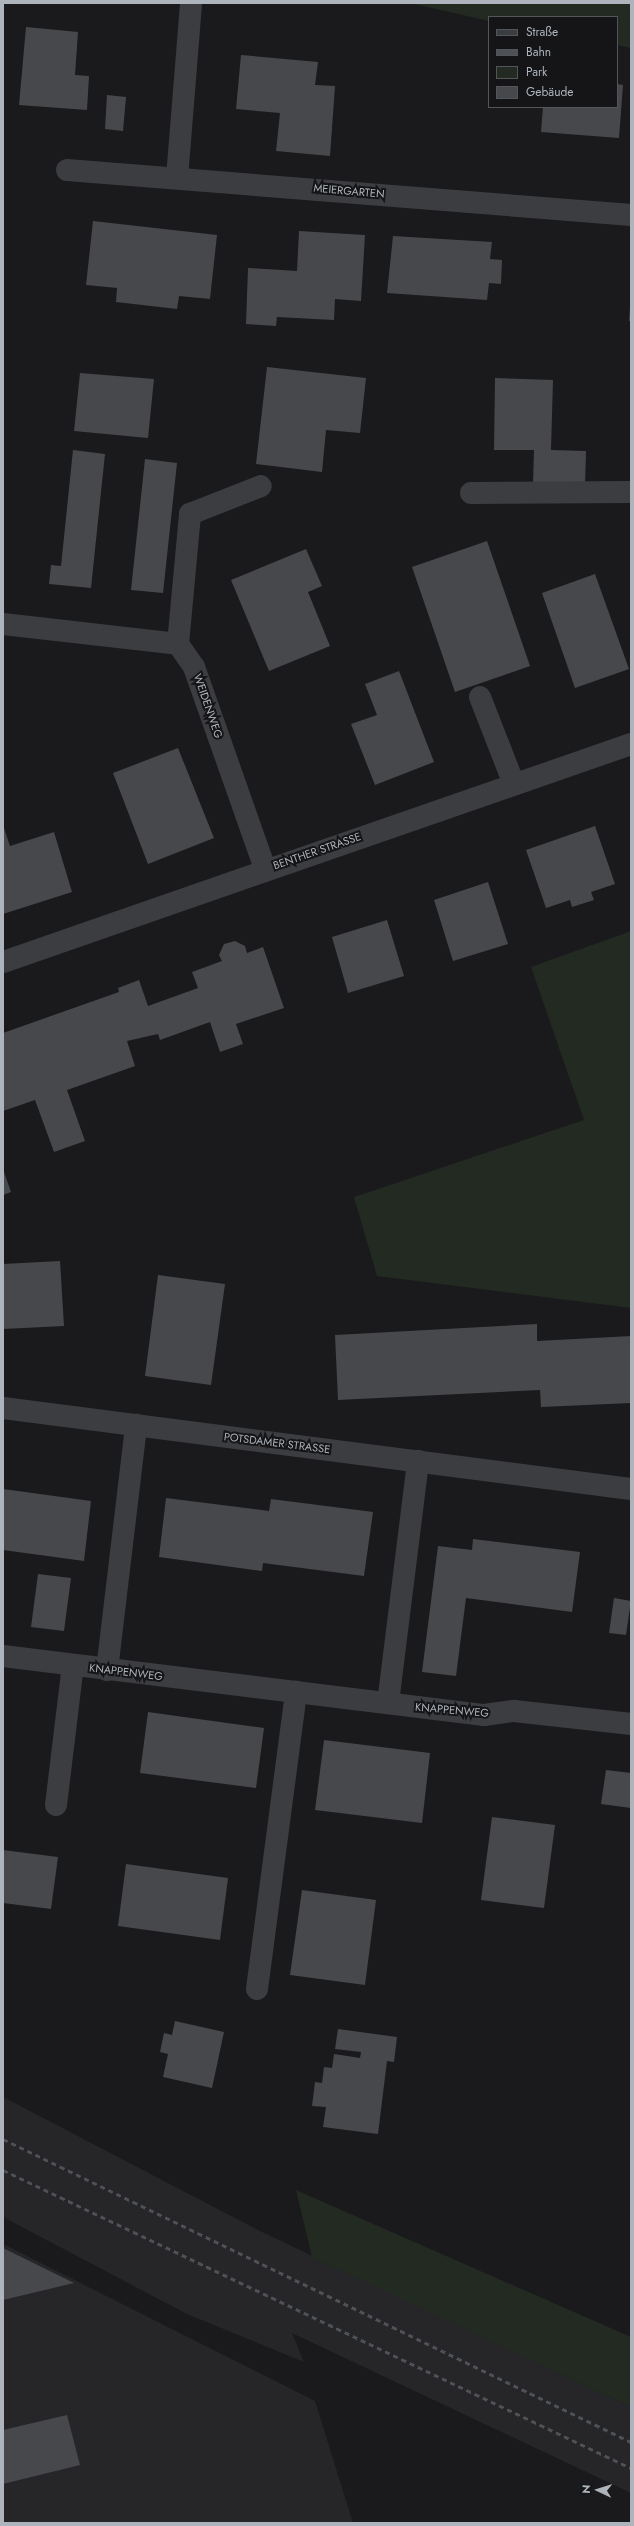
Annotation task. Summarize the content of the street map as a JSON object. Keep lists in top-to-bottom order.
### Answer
{
  "streets": {
    "street": [
      "MEIERGARTEN",
      "WEIDENWEG",
      "BENTHER STRASSE",
      "POTSDAMER STRASSE",
      "KNAPPENWEG"
    ]
  },
  "crossings": [
    ["WEIDENWEG", "BENTHER STRASSE"]
  ],
  "legend": [
    "Straße",
    "Bahn",
    "Park",
    "Gebäude"
  ],
  "north": "left"
}
